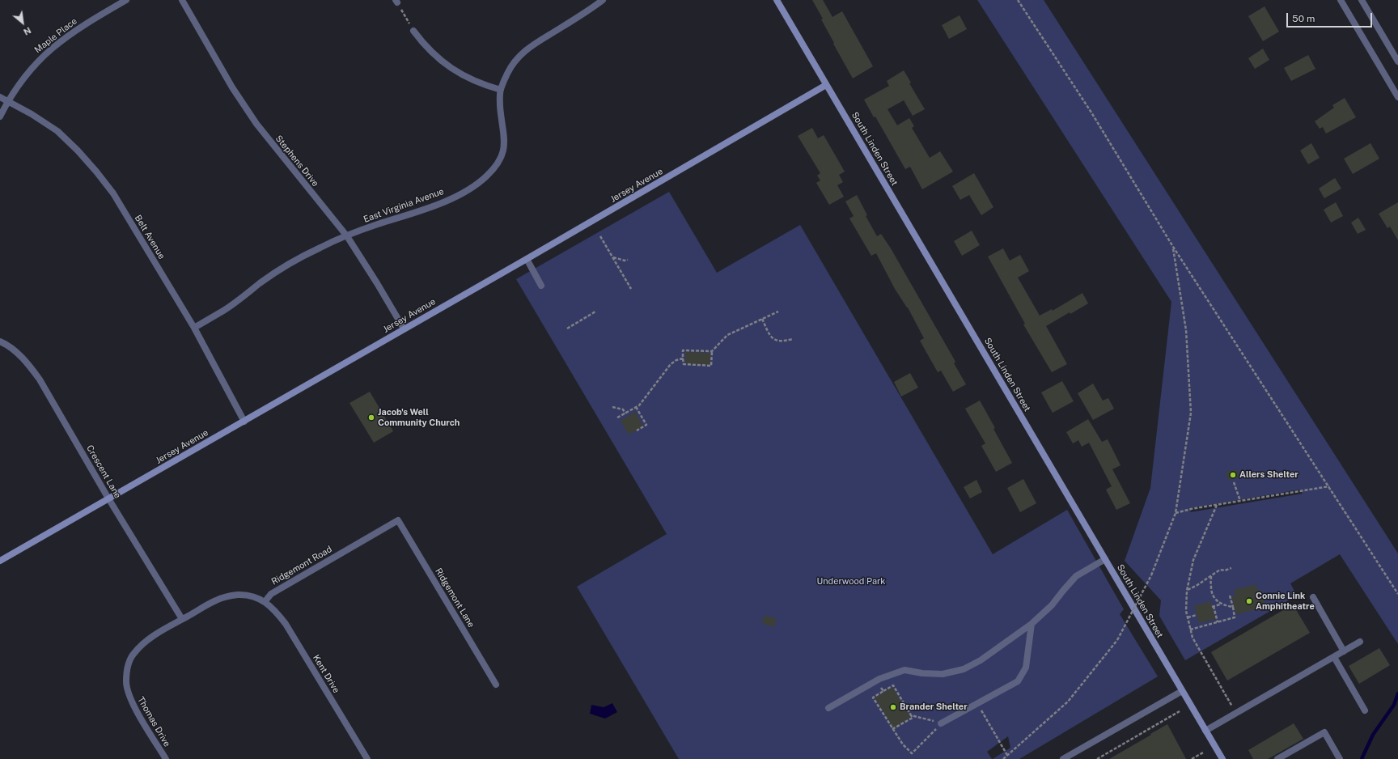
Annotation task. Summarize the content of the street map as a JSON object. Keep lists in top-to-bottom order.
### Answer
{
  "streets": {
    "street": [
      "Maple Place",
      "South Linden Street",
      "Stephens Drive",
      "Jersey Avenue",
      "East Virginia Avenue",
      "Belt Avenue",
      "Crescent Lane",
      "Ridgemont Road",
      "Ridgemont Lane",
      "Kent Drive",
      "Thomas Drive"
    ]
  },
  "crossings": [
    ["Maple Place", "Belt Avenue"],
    ["South Linden Street", "Jersey Avenue"],
    ["Stephens Drive", "Jersey Avenue"],
    ["Stephens Drive", "East Virginia Avenue"],
    ["Jersey Avenue", "Belt Avenue"],
    ["Jersey Avenue", "Crescent Lane"],
    ["East Virginia Avenue", "Belt Avenue"],
    ["Crescent Lane", "Thomas Drive"],
    ["Ridgemont Road", "Ridgemont Lane"],
    ["Ridgemont Road", "Kent Drive"]
  ],
  "parks": ["Underwood Park"],
  "places": [
    "Jacob's Well Community Church",
    "Allers Shelter",
    "Connie Link Amphitheatre",
    "Brander Shelter"
  ],
  "scale_bar": "50 m",
  "north": "bottom right"
}
